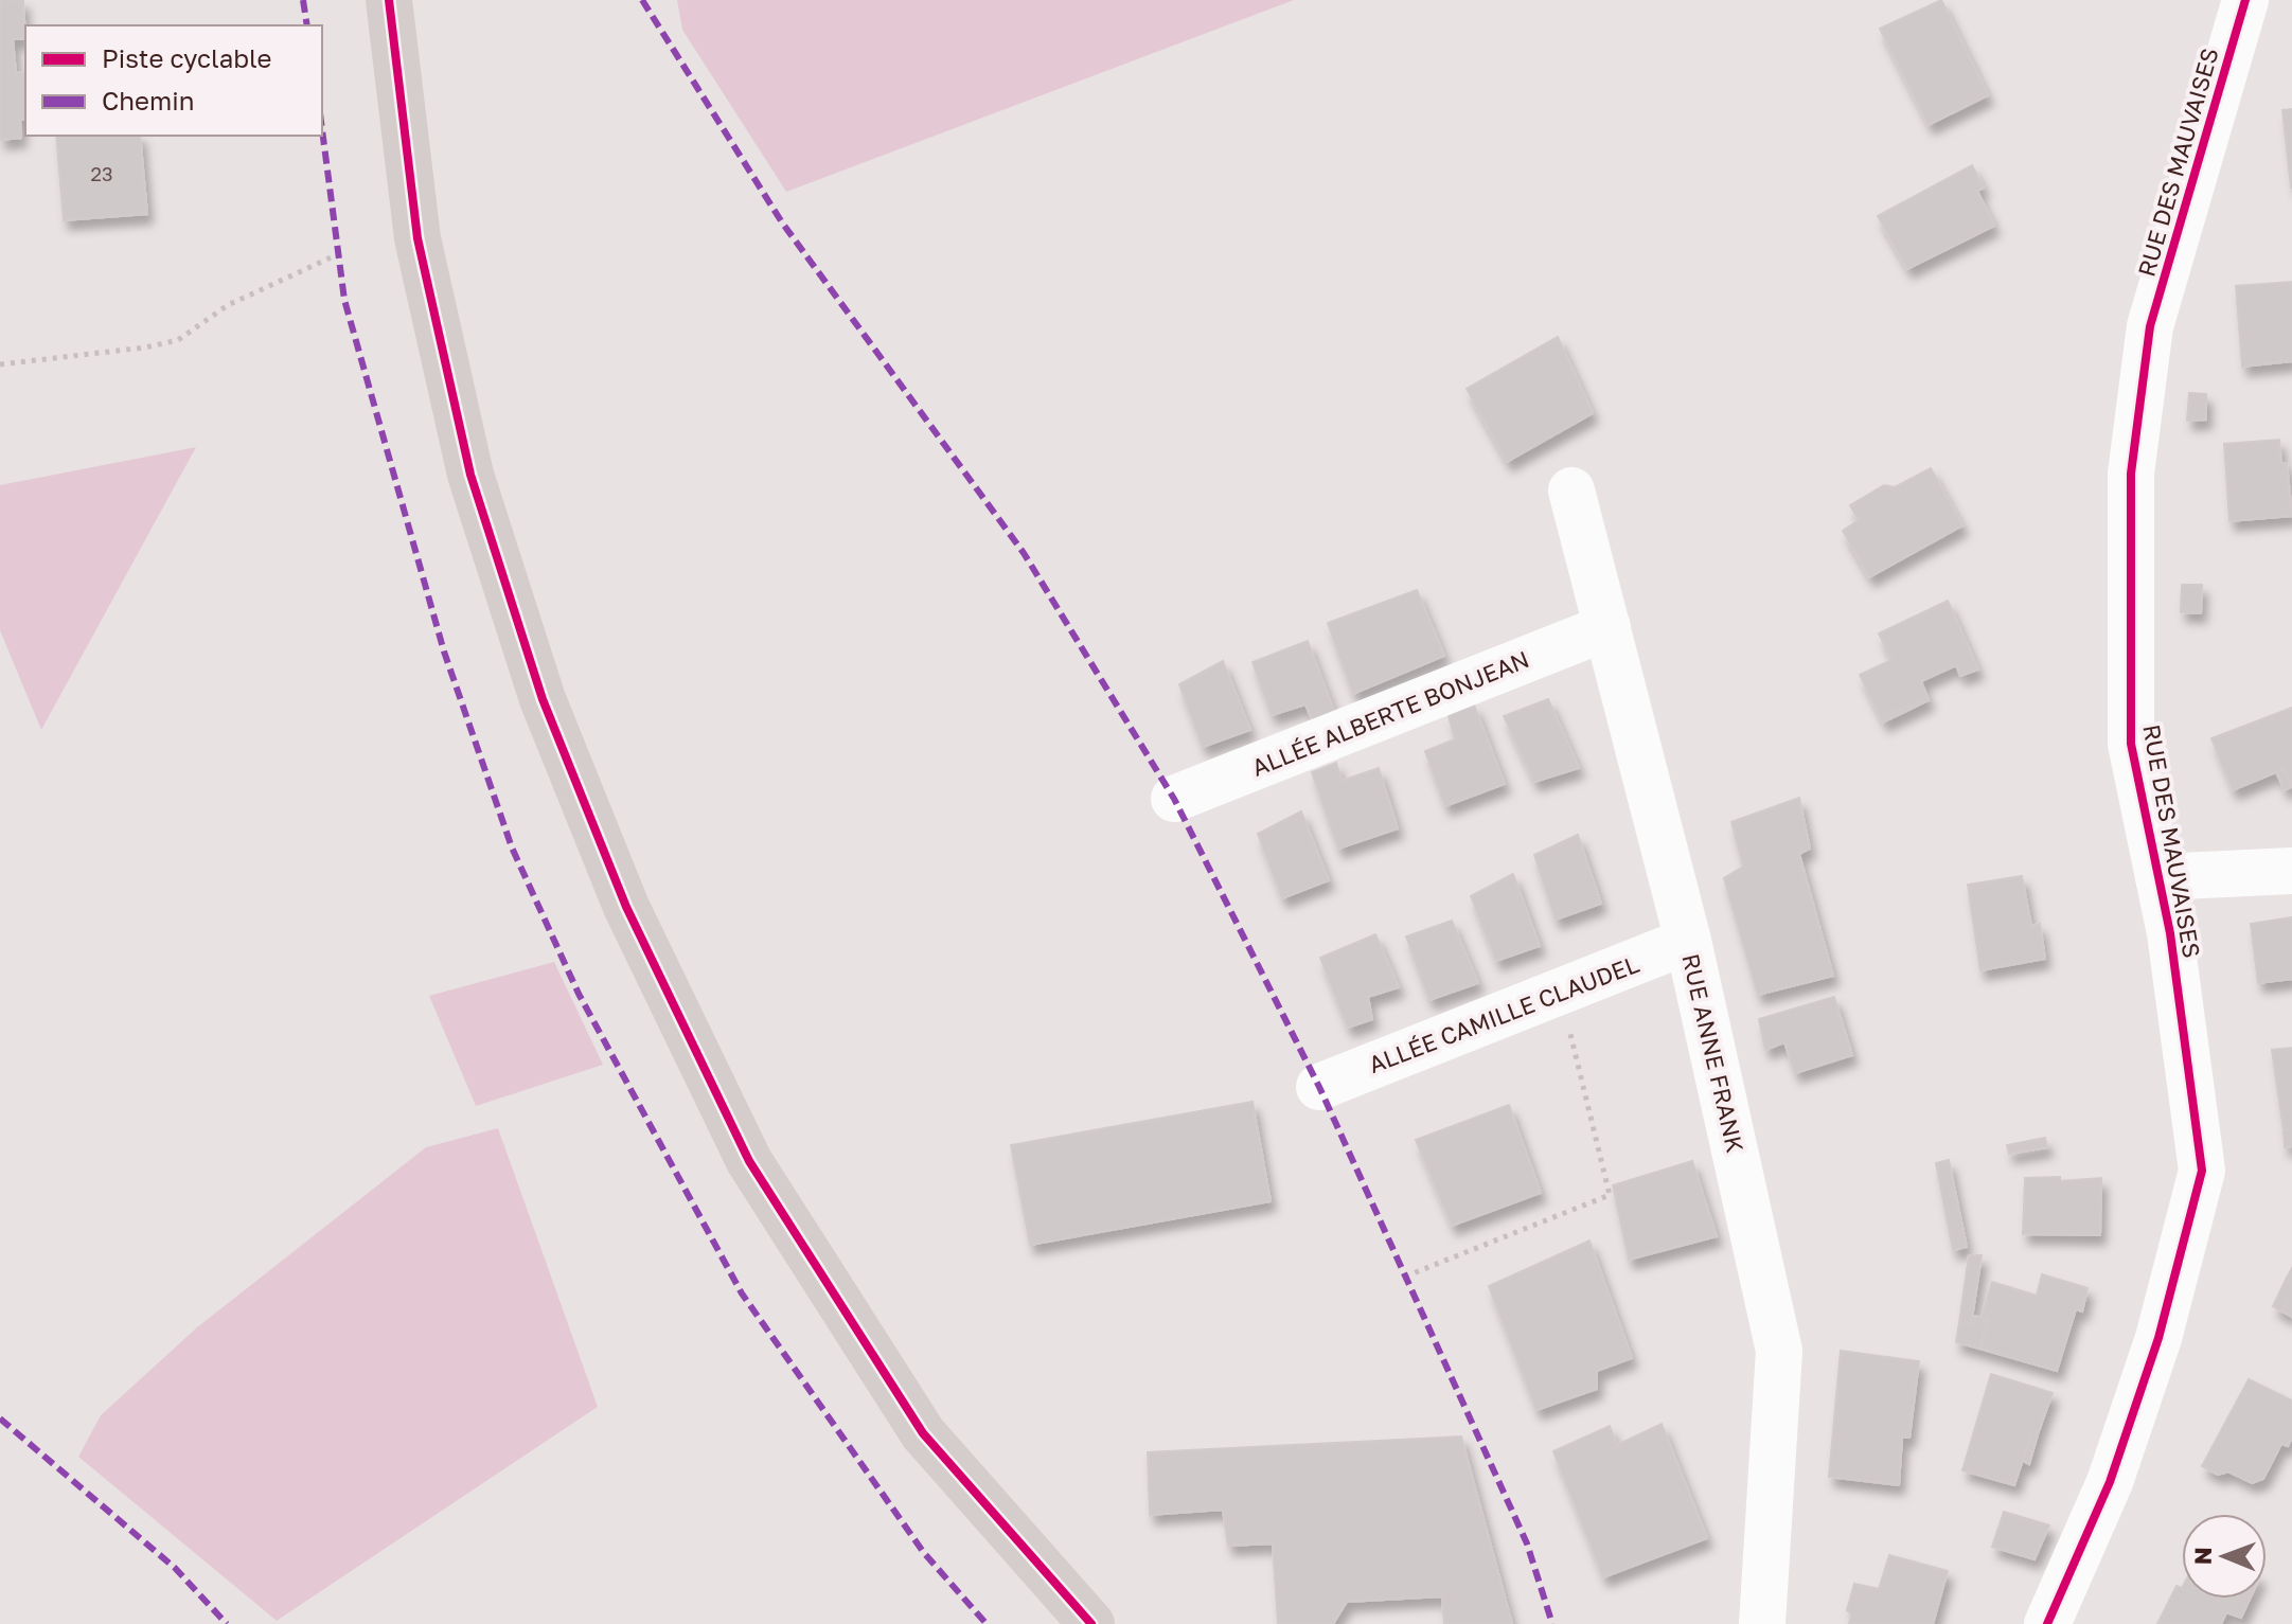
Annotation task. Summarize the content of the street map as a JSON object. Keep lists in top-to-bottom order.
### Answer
{
  "streets": {
    "street": [
      "RUE DES MAUVAISES",
      "ALLÉE ALBERTE BONJEAN",
      "ALLÉE CAMILLE CLAUDEL",
      "RUE ANNE FRANK"
    ]
  },
  "crossings": [
    ["ALLÉE ALBERTE BONJEAN", "RUE ANNE FRANK"],
    ["ALLÉE CAMILLE CLAUDEL", "RUE ANNE FRANK"]
  ],
  "house_numbers": ["23"],
  "legend": ["Piste cyclable", "Chemin"],
  "north": "left"
}
